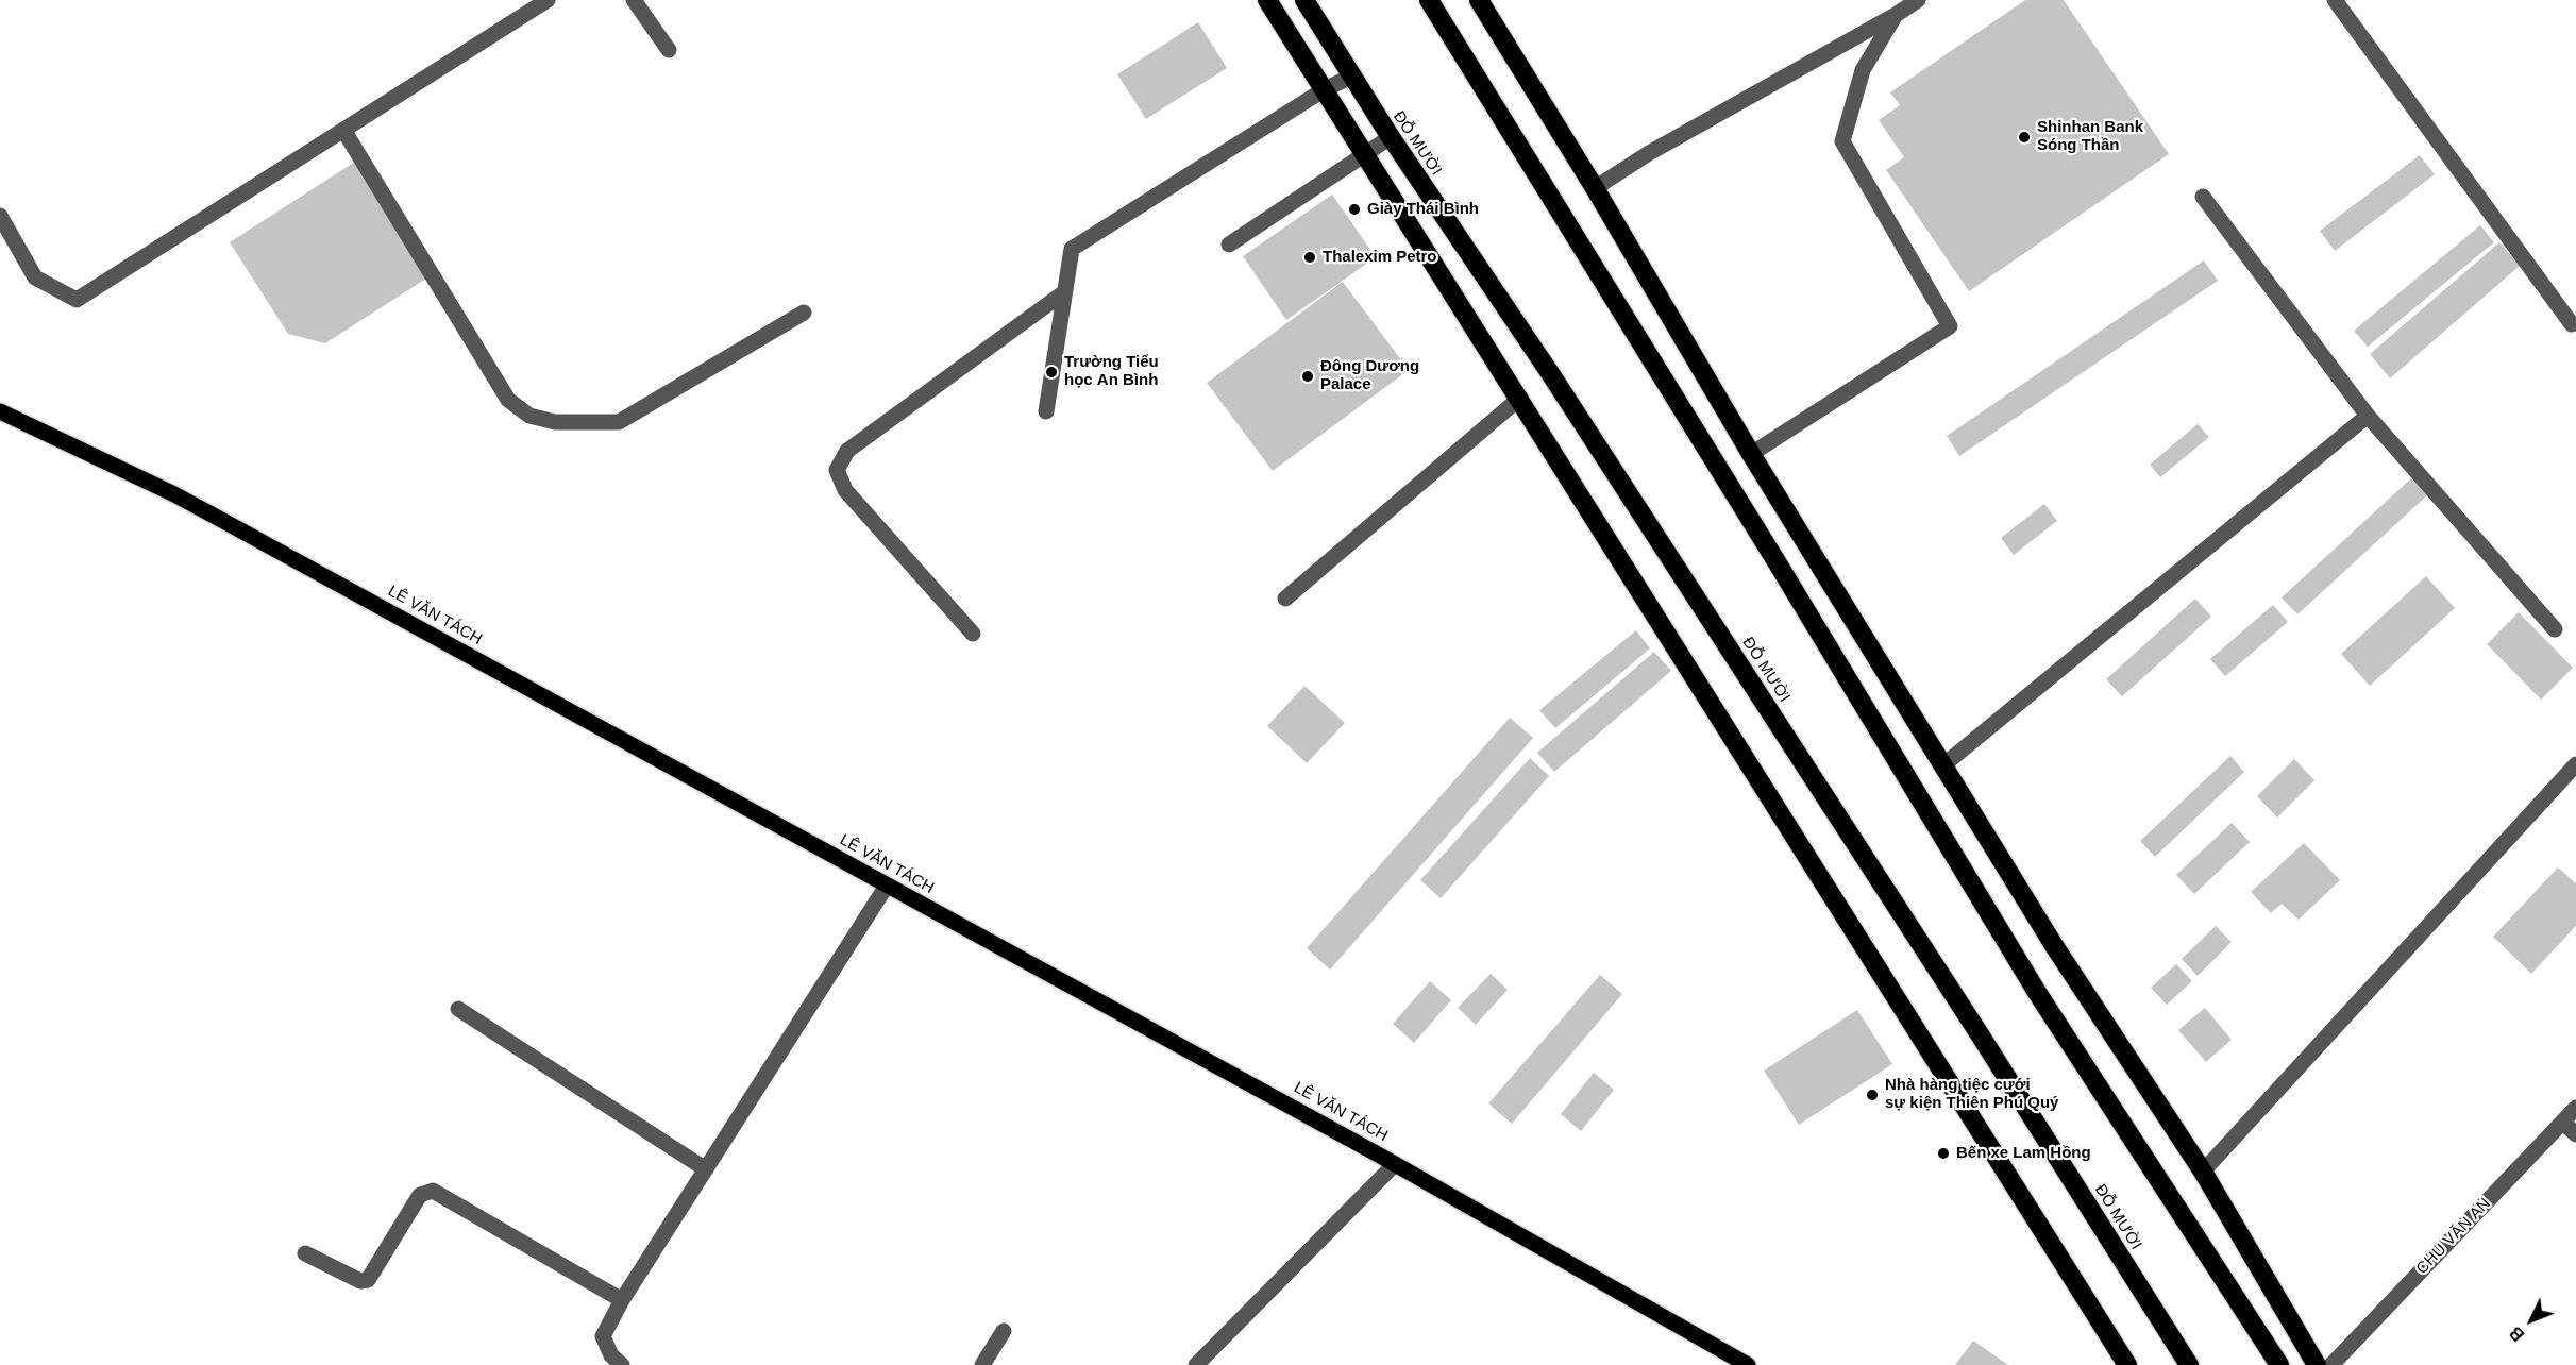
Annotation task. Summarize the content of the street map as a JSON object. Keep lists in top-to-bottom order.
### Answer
{
  "streets": {
    "highway": ["ĐỖ MƯỜI"],
    "main road": ["LÊ VĂN TÁCH"],
    "street": ["CHU VĂN AN"]
  },
  "places": [
    "Shinhan Bank Sóng Thần",
    "Giày Thái Bình",
    "Thalexim Petro",
    "Trường Tiểu học An Bình",
    "Đông Dương Palace",
    "Nhà hàng tiệc cưới sự kiện Thiên Phú Quý",
    "Bến xe Lam Hồng"
  ],
  "north": "bottom left"
}
